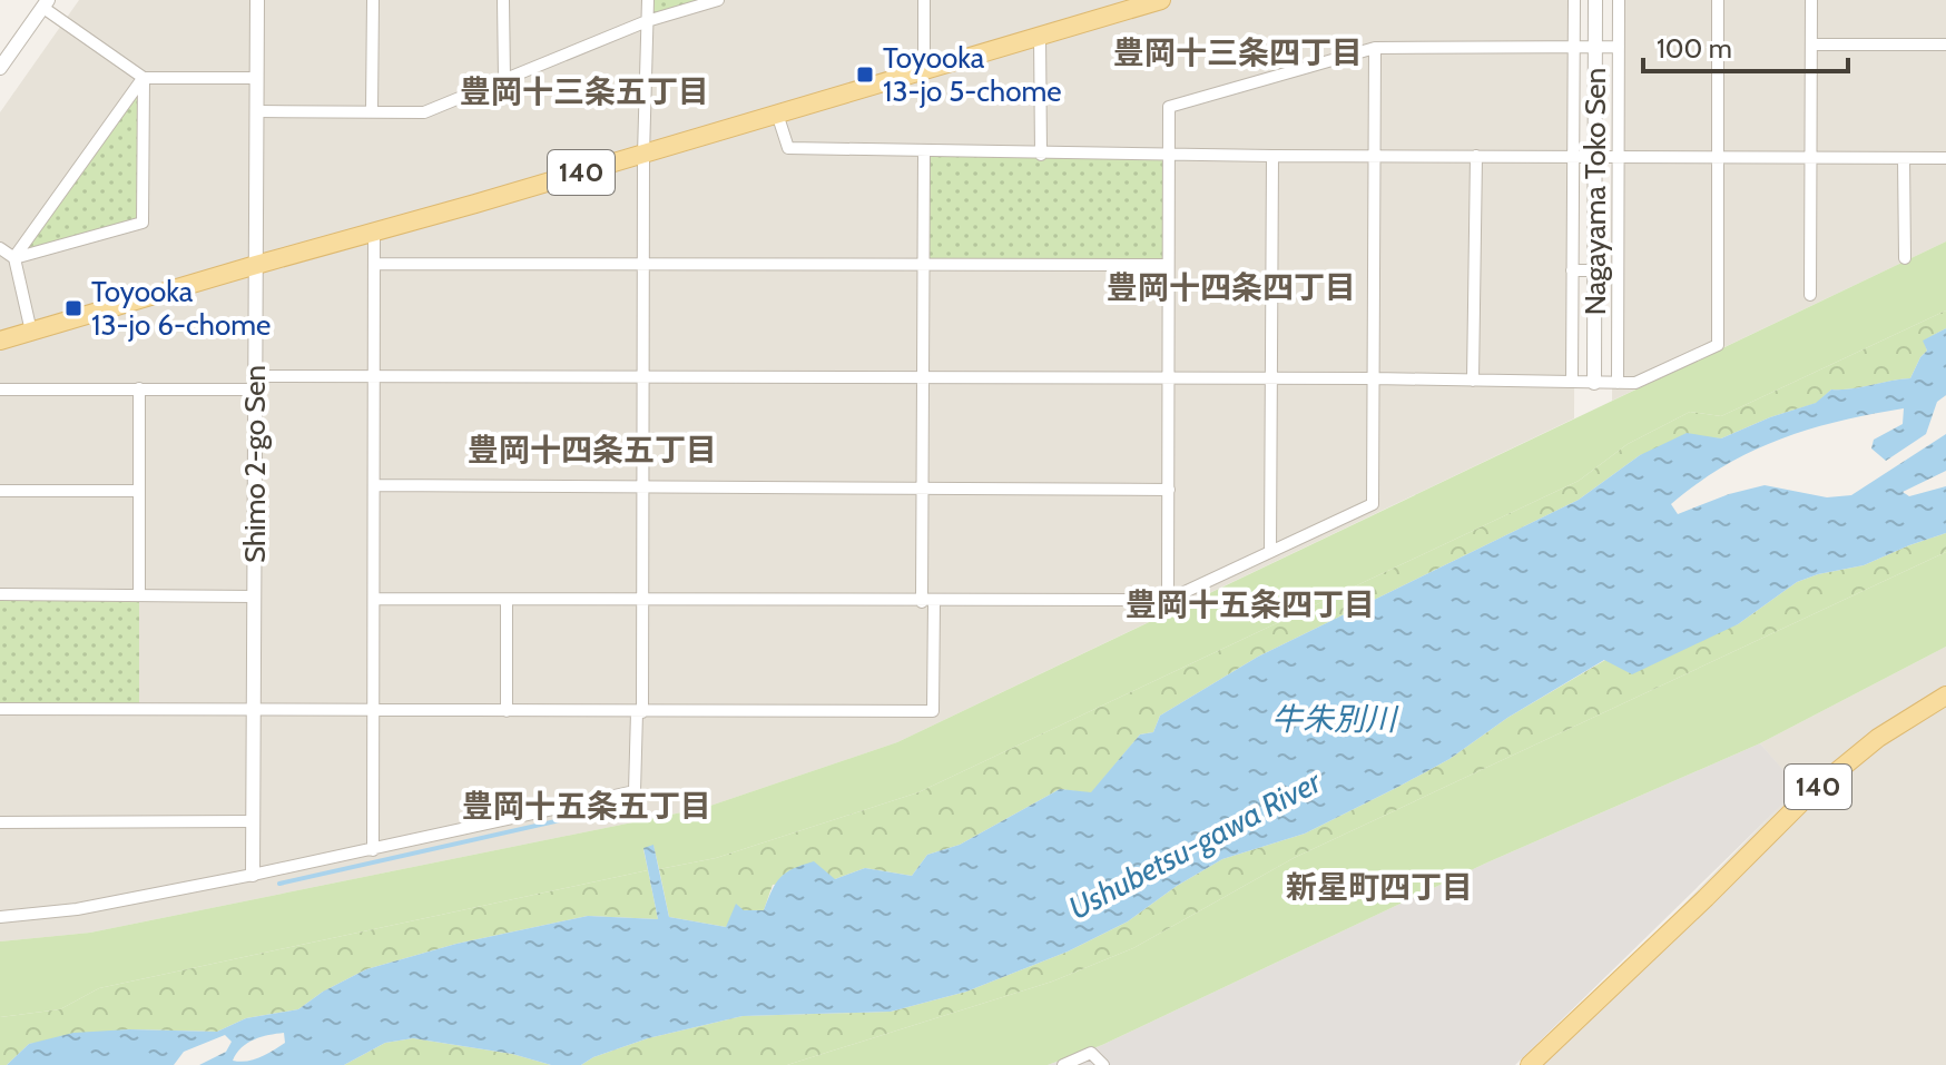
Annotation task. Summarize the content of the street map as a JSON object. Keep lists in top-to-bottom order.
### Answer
{
  "streets": {
    "main road": ["140"],
    "street": ["Nagayama Toko Sen", "Shimo 2-go Sen"]
  },
  "crossings": [
    ["140", "Shimo 2-go Sen"]
  ],
  "districts": [
    "豊岡十三条四丁目",
    "豊岡十三条五丁目",
    "豊岡十四条四丁目",
    "豊岡十四条五丁目",
    "豊岡十五条四丁目",
    "豊岡十五条五丁目",
    "新星町四丁目"
  ],
  "water": ["牛朱別川", "Ushubetsu-gawa River"],
  "places": {
    "transit": ["Toyooka 13-jo 5-chome", "Toyooka 13-jo 6-chome"]
  },
  "scale_bar": "100 m"
}
